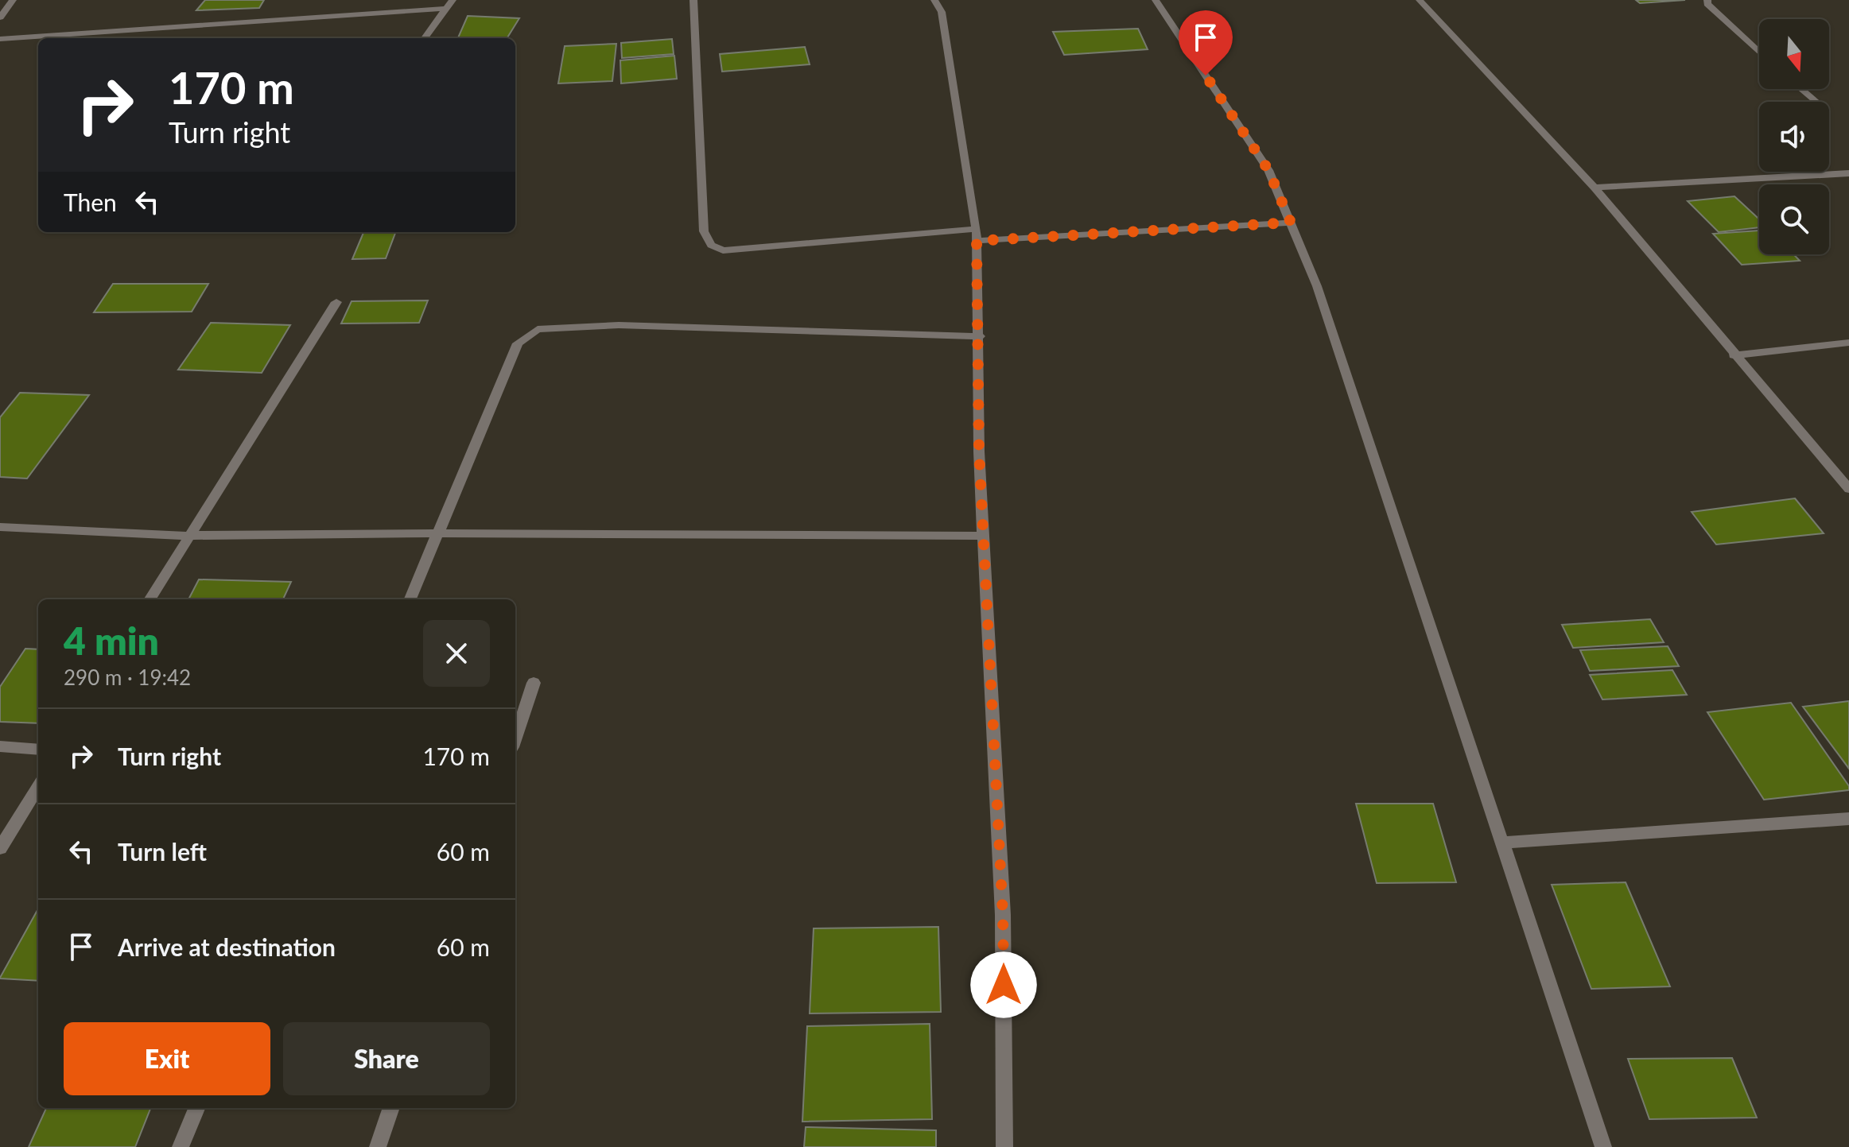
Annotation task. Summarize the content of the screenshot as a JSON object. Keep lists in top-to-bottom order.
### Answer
{
  "north": "bottom",
  "page": {
    "turn": ["170 m", "Turn right"],
    "then": "Then",
    "heading": ["4 min", "290 m · 19:42"],
    "list": [
      {
        "name": "Turn right",
        "value": "170 m"
      },
      {
        "name": "Turn left",
        "value": "60 m"
      },
      {
        "name": "Arrive at destination",
        "value": "60 m"
      }
    ],
    "buttons": ["Exit", "Share"]
  }
}
